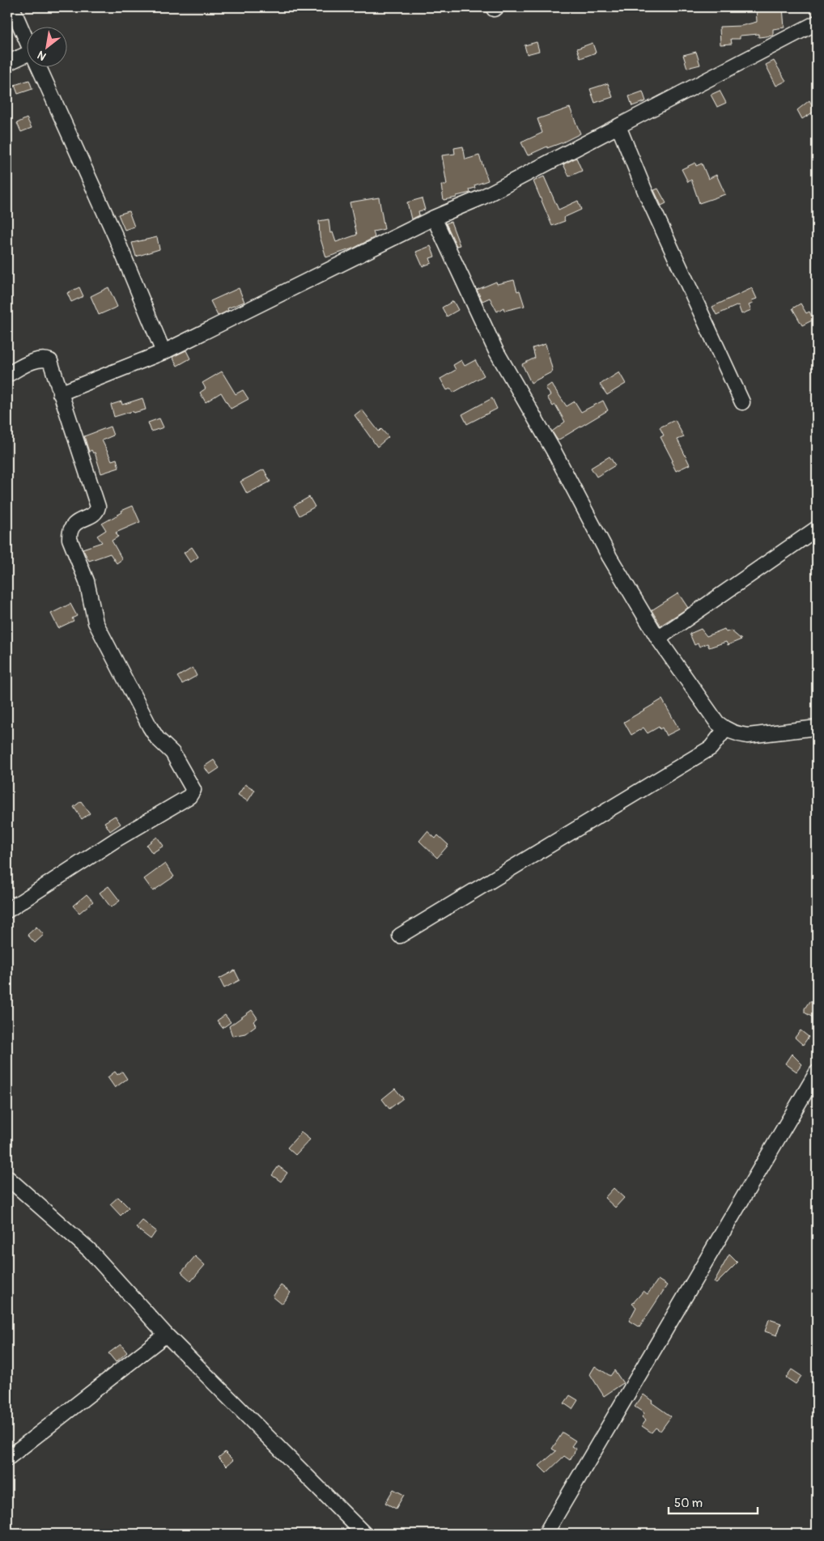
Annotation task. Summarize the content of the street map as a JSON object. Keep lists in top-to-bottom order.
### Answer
{
  "scale_bar": "50 m",
  "north": "bottom left"
}
